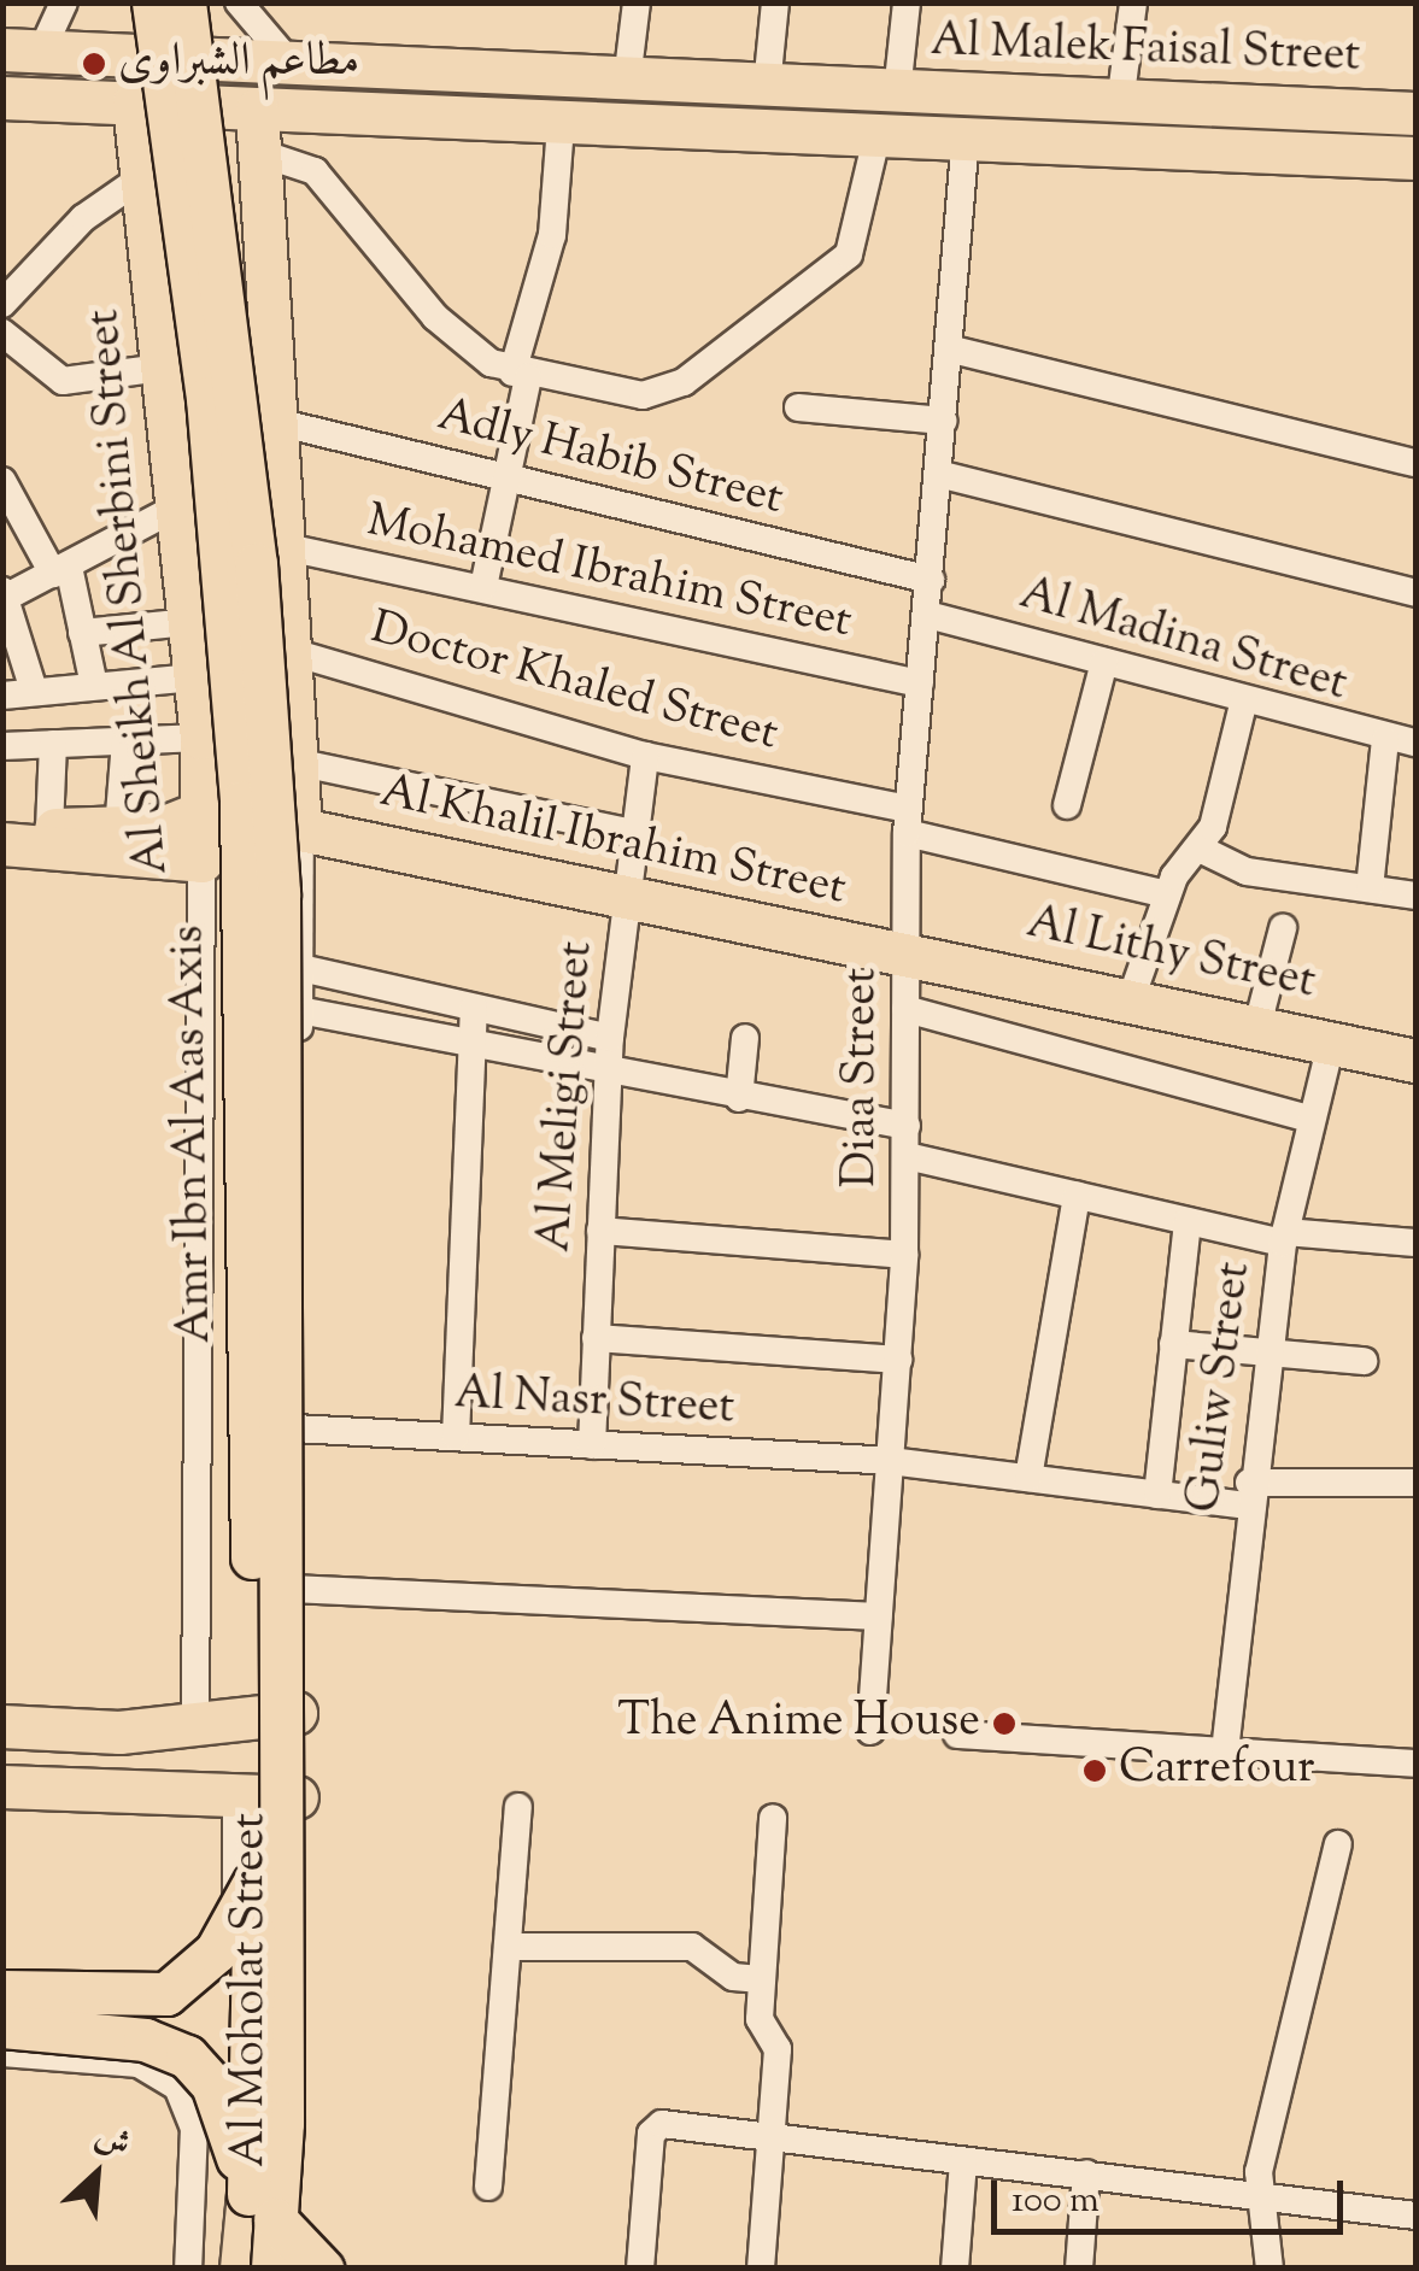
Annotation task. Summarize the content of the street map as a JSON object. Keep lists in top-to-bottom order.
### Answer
{
  "streets": {
    "main road": [
      "Al Malek Faisal Street",
      "Al Sheikh Al Sherbini Street",
      "Al Khalil Ibrahim Street",
      "Al Lithy Street",
      "Amr Ibn Al Aas Axis"
    ],
    "street": [
      "Adly Habib Street",
      "Mohamed Ibrahim Street",
      "Al Madina Street",
      "Doctor Khaled Street",
      "Diaa Street",
      "Al Meligi Street",
      "Guliw Street",
      "Al Nasr Street",
      "Al Moholat Street"
    ]
  },
  "crossings": [
    ["Al Malek Faisal Street", "Al Sheikh Al Sherbini Street"],
    ["Al Malek Faisal Street", "Diaa Street"],
    ["Adly Habib Street", "Diaa Street"],
    ["Mohamed Ibrahim Street", "Diaa Street"],
    ["Al Madina Street", "Diaa Street"],
    ["Doctor Khaled Street", "Diaa Street"],
    ["Doctor Khaled Street", "Al Meligi Street"],
    ["Al Khalil Ibrahim Street", "Al Lithy Street"],
    ["Al Khalil Ibrahim Street", "Diaa Street"],
    ["Al Khalil Ibrahim Street", "Al Meligi Street"],
    ["Al Lithy Street", "Diaa Street"],
    ["Al Lithy Street", "Guliw Street"],
    ["Diaa Street", "Al Nasr Street"],
    ["Al Meligi Street", "Al Nasr Street"],
    ["Guliw Street", "Al Nasr Street"]
  ],
  "places": ["مطاعم الشبراوى", "The Anime House", "Carrefour"],
  "scale_bar": "100 m",
  "north": "top right"
}
